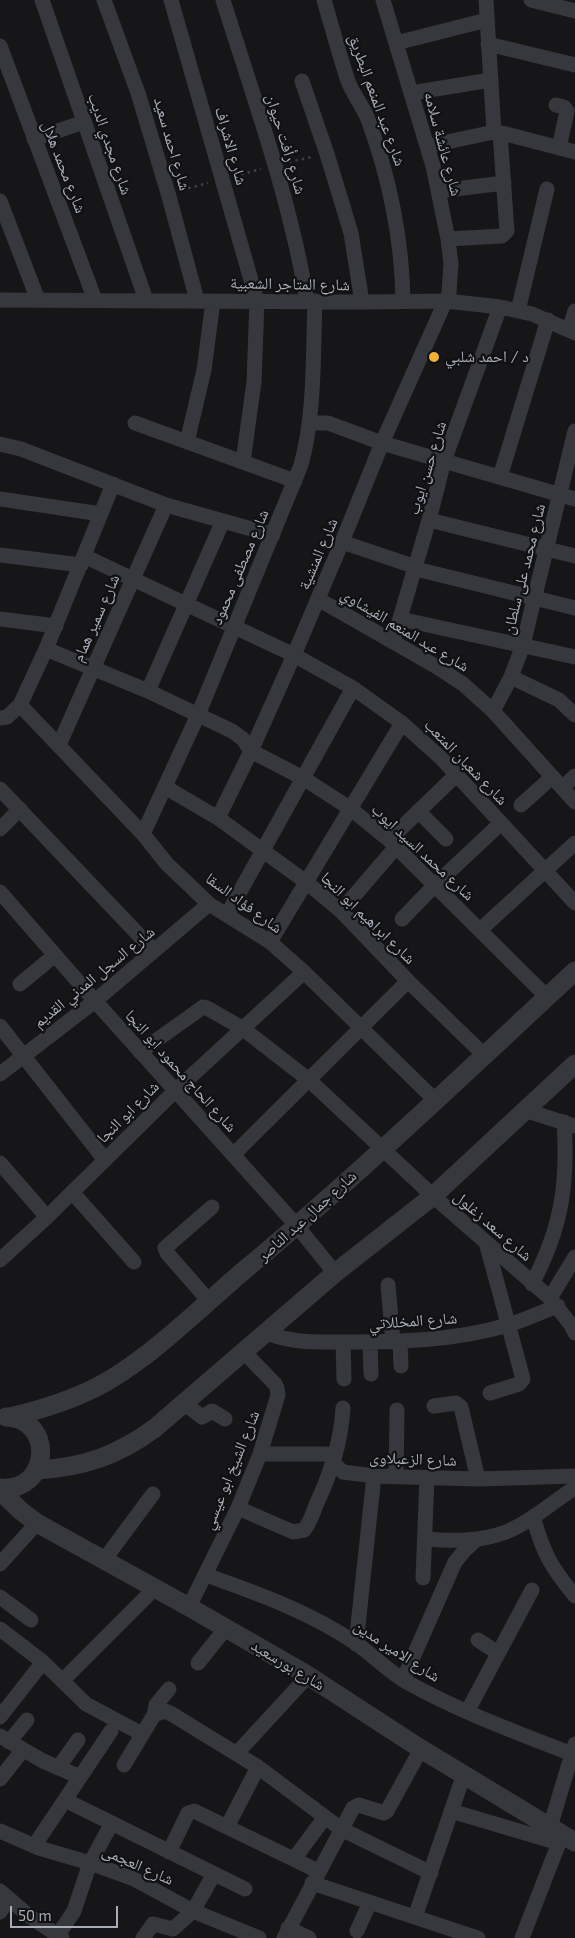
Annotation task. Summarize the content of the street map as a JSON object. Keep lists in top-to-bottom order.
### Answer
{
  "streets": {
    "street": [
      "شارع عبد المنعم البطريق",
      "شارع مجدي الديب",
      "شارع احمد سعيد",
      "شارع رأفت حيوان",
      "شارع عائشة سلامه",
      "شارع الاشراف",
      "شارع محمد هلال",
      "شارع المتاجر الشعبية",
      "شارع حسن ايوب",
      "شارع المنشية",
      "شارع مصطفى محمود",
      "شارع محمد على سلطان",
      "شارع سمير همام",
      "شارع عبد المنعم الفيشاوي",
      "شارع شعبان المتعب",
      "شارع محمد السيد ايوب",
      "شارع فؤاد السقا",
      "شارع ابراهيم ابو النجا",
      "شارع السجل المدني القديم",
      "شارع الحاج محمود ابو النجا",
      "شارع ابو النجا",
      "شارع جمال عبد الناصر",
      "شارع سعد زغلول",
      "شارع المخللاتي",
      "شارع الزعبلاوى",
      "شارع الشيخ ابو عيسي",
      "شارع الامير مدين",
      "شارع بورسعيد",
      "شارع العجمى"
    ]
  },
  "crossings": [
    ["شارع عبد المنعم البطريق", "شارع المتاجر الشعبية"],
    ["شارع مجدي الديب", "شارع المتاجر الشعبية"],
    ["شارع احمد سعيد", "شارع المتاجر الشعبية"],
    ["شارع رأفت حيوان", "شارع المتاجر الشعبية"],
    ["شارع رأفت حيوان", "شارع مصطفى محمود"],
    ["شارع عائشة سلامه", "شارع المتاجر الشعبية"],
    ["شارع عائشة سلامه", "شارع المنشية"],
    ["شارع الاشراف", "شارع المتاجر الشعبية"],
    ["شارع محمد هلال", "شارع المتاجر الشعبية"],
    ["شارع المتاجر الشعبية", "شارع حسن ايوب"],
    ["شارع المتاجر الشعبية", "شارع المنشية"],
    ["شارع المتاجر الشعبية", "شارع مصطفى محمود"],
    ["شارع حسن ايوب", "شارع عبد المنعم الفيشاوي"],
    ["شارع المنشية", "شارع عبد المنعم الفيشاوي"],
    ["شارع المنشية", "شارع شعبان المتعب"],
    ["شارع المنشية", "شارع محمد السيد ايوب"],
    ["شارع المنشية", "شارع ابراهيم ابو النجا"],
    ["شارع مصطفى محمود", "شارع شعبان المتعب"],
    ["شارع مصطفى محمود", "شارع محمد السيد ايوب"],
    ["شارع مصطفى محمود", "شارع فؤاد السقا"],
    ["شارع مصطفى محمود", "شارع ابراهيم ابو النجا"],
    ["شارع محمد على سلطان", "شارع عبد المنعم الفيشاوي"],
    ["شارع سمير همام", "شارع شعبان المتعب"],
    ["شارع سمير همام", "شارع محمد السيد ايوب"],
    ["شارع سمير همام", "شارع فؤاد السقا"],
    ["شارع محمد السيد ايوب", "شارع جمال عبد الناصر"],
    ["شارع فؤاد السقا", "شارع السجل المدني القديم"],
    ["شارع فؤاد السقا", "شارع ابو النجا"],
    ["شارع فؤاد السقا", "شارع جمال عبد الناصر"],
    ["شارع ابراهيم ابو النجا", "شارع جمال عبد الناصر"],
    ["شارع السجل المدني القديم", "شارع الحاج محمود ابو النجا"],
    ["شارع الحاج محمود ابو النجا", "شارع ابو النجا"],
    ["شارع الحاج محمود ابو النجا", "شارع جمال عبد الناصر"],
    ["شارع الحاج محمود ابو النجا", "شارع سعد زغلول"],
    ["شارع ابو النجا", "شارع سعد زغلول"],
    ["شارع جمال عبد الناصر", "شارع سعد زغلول"],
    ["شارع سعد زغلول", "شارع المخللاتي"],
    ["شارع الزعبلاوى", "شارع الشيخ ابو عيسي"],
    ["شارع الشيخ ابو عيسي", "شارع الامير مدين"],
    ["شارع الشيخ ابو عيسي", "شارع بورسعيد"]
  ],
  "places": ["د / احمد شلبي"],
  "scale_bar": "50 m"
}
